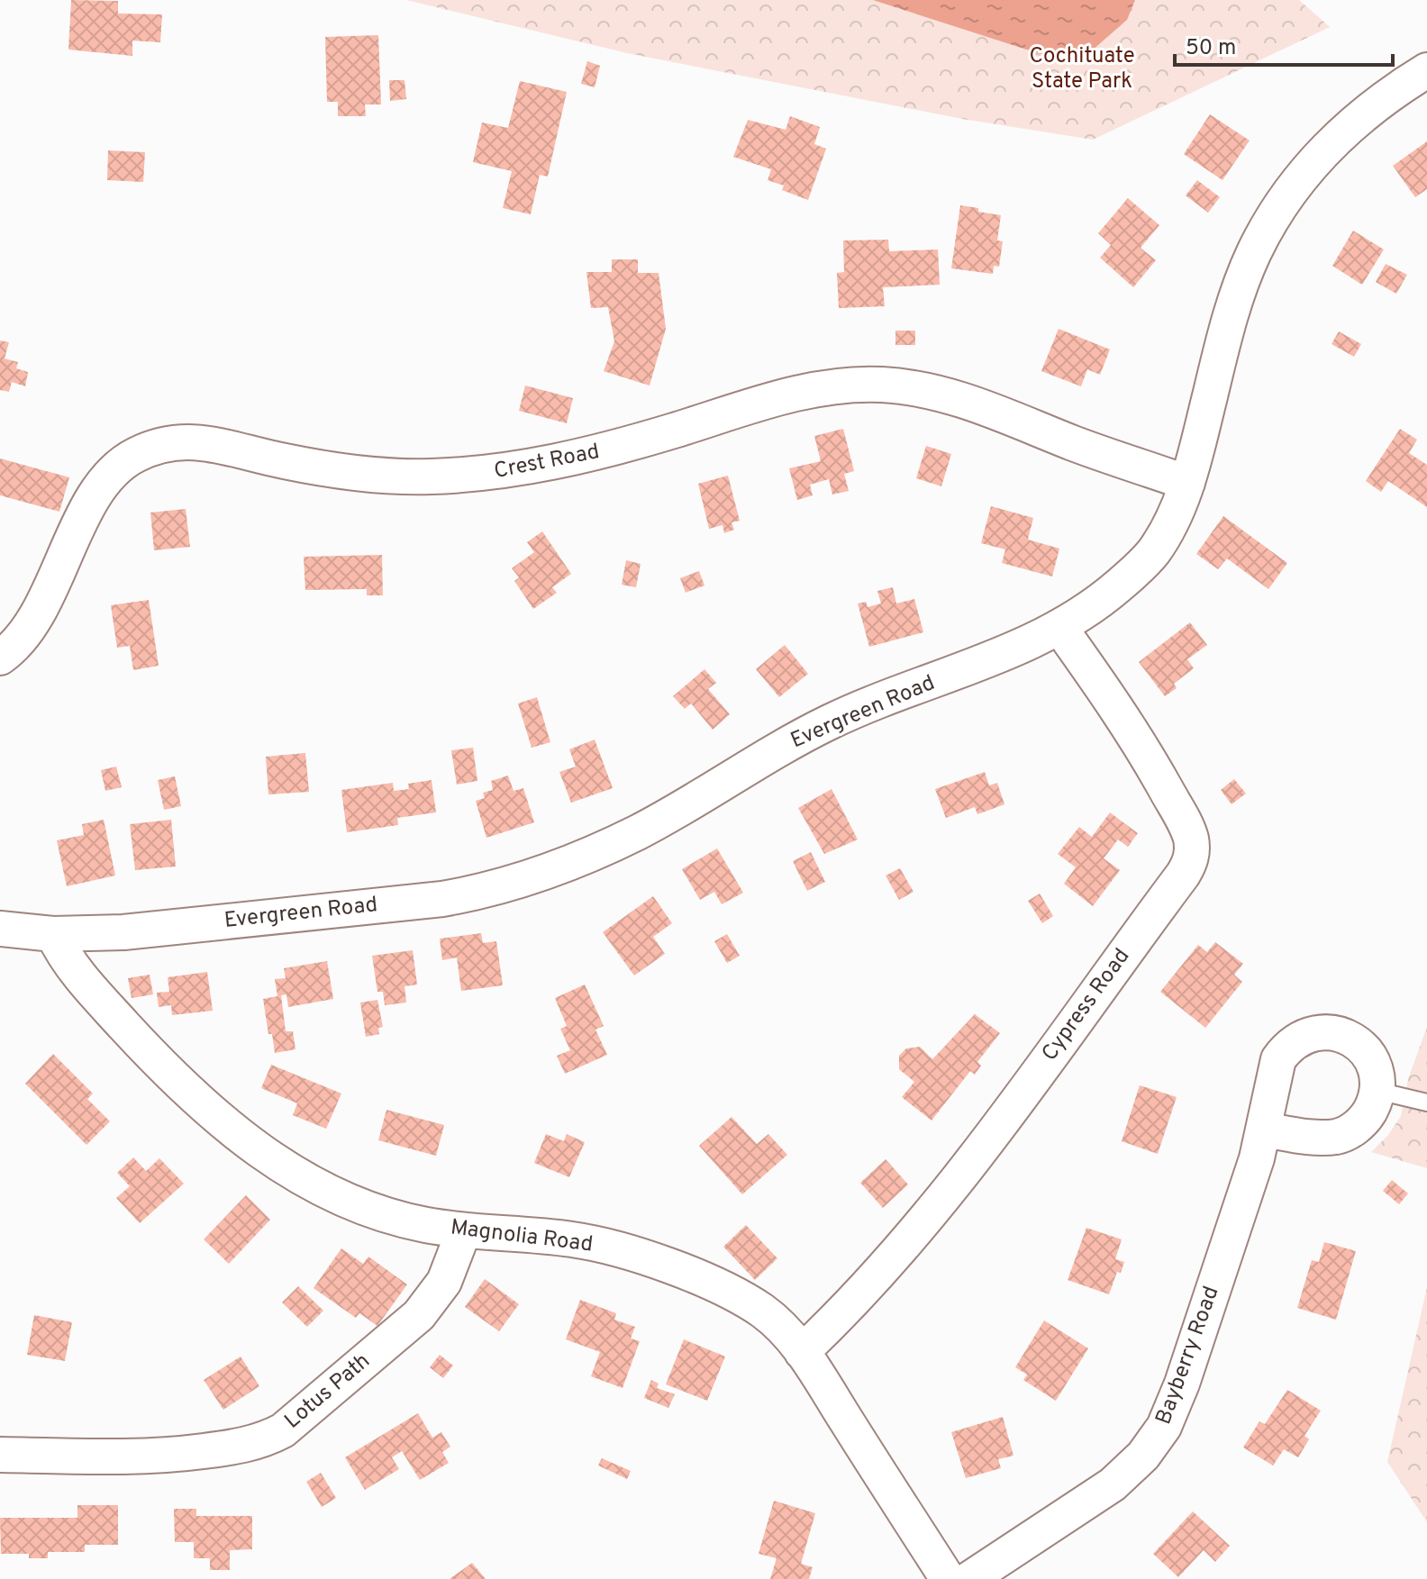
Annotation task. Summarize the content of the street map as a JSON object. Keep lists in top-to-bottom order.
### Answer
{
  "streets": {
    "street": [
      "Crest Road",
      "Evergreen Road",
      "Cypress Road",
      "Magnolia Road",
      "Bayberry Road",
      "Lotus Path"
    ]
  },
  "crossings": [
    ["Crest Road", "Evergreen Road"],
    ["Evergreen Road", "Cypress Road"],
    ["Evergreen Road", "Magnolia Road"],
    ["Cypress Road", "Magnolia Road"],
    ["Magnolia Road", "Lotus Path"]
  ],
  "parks": ["Cochituate State Park"],
  "scale_bar": "50 m"
}
